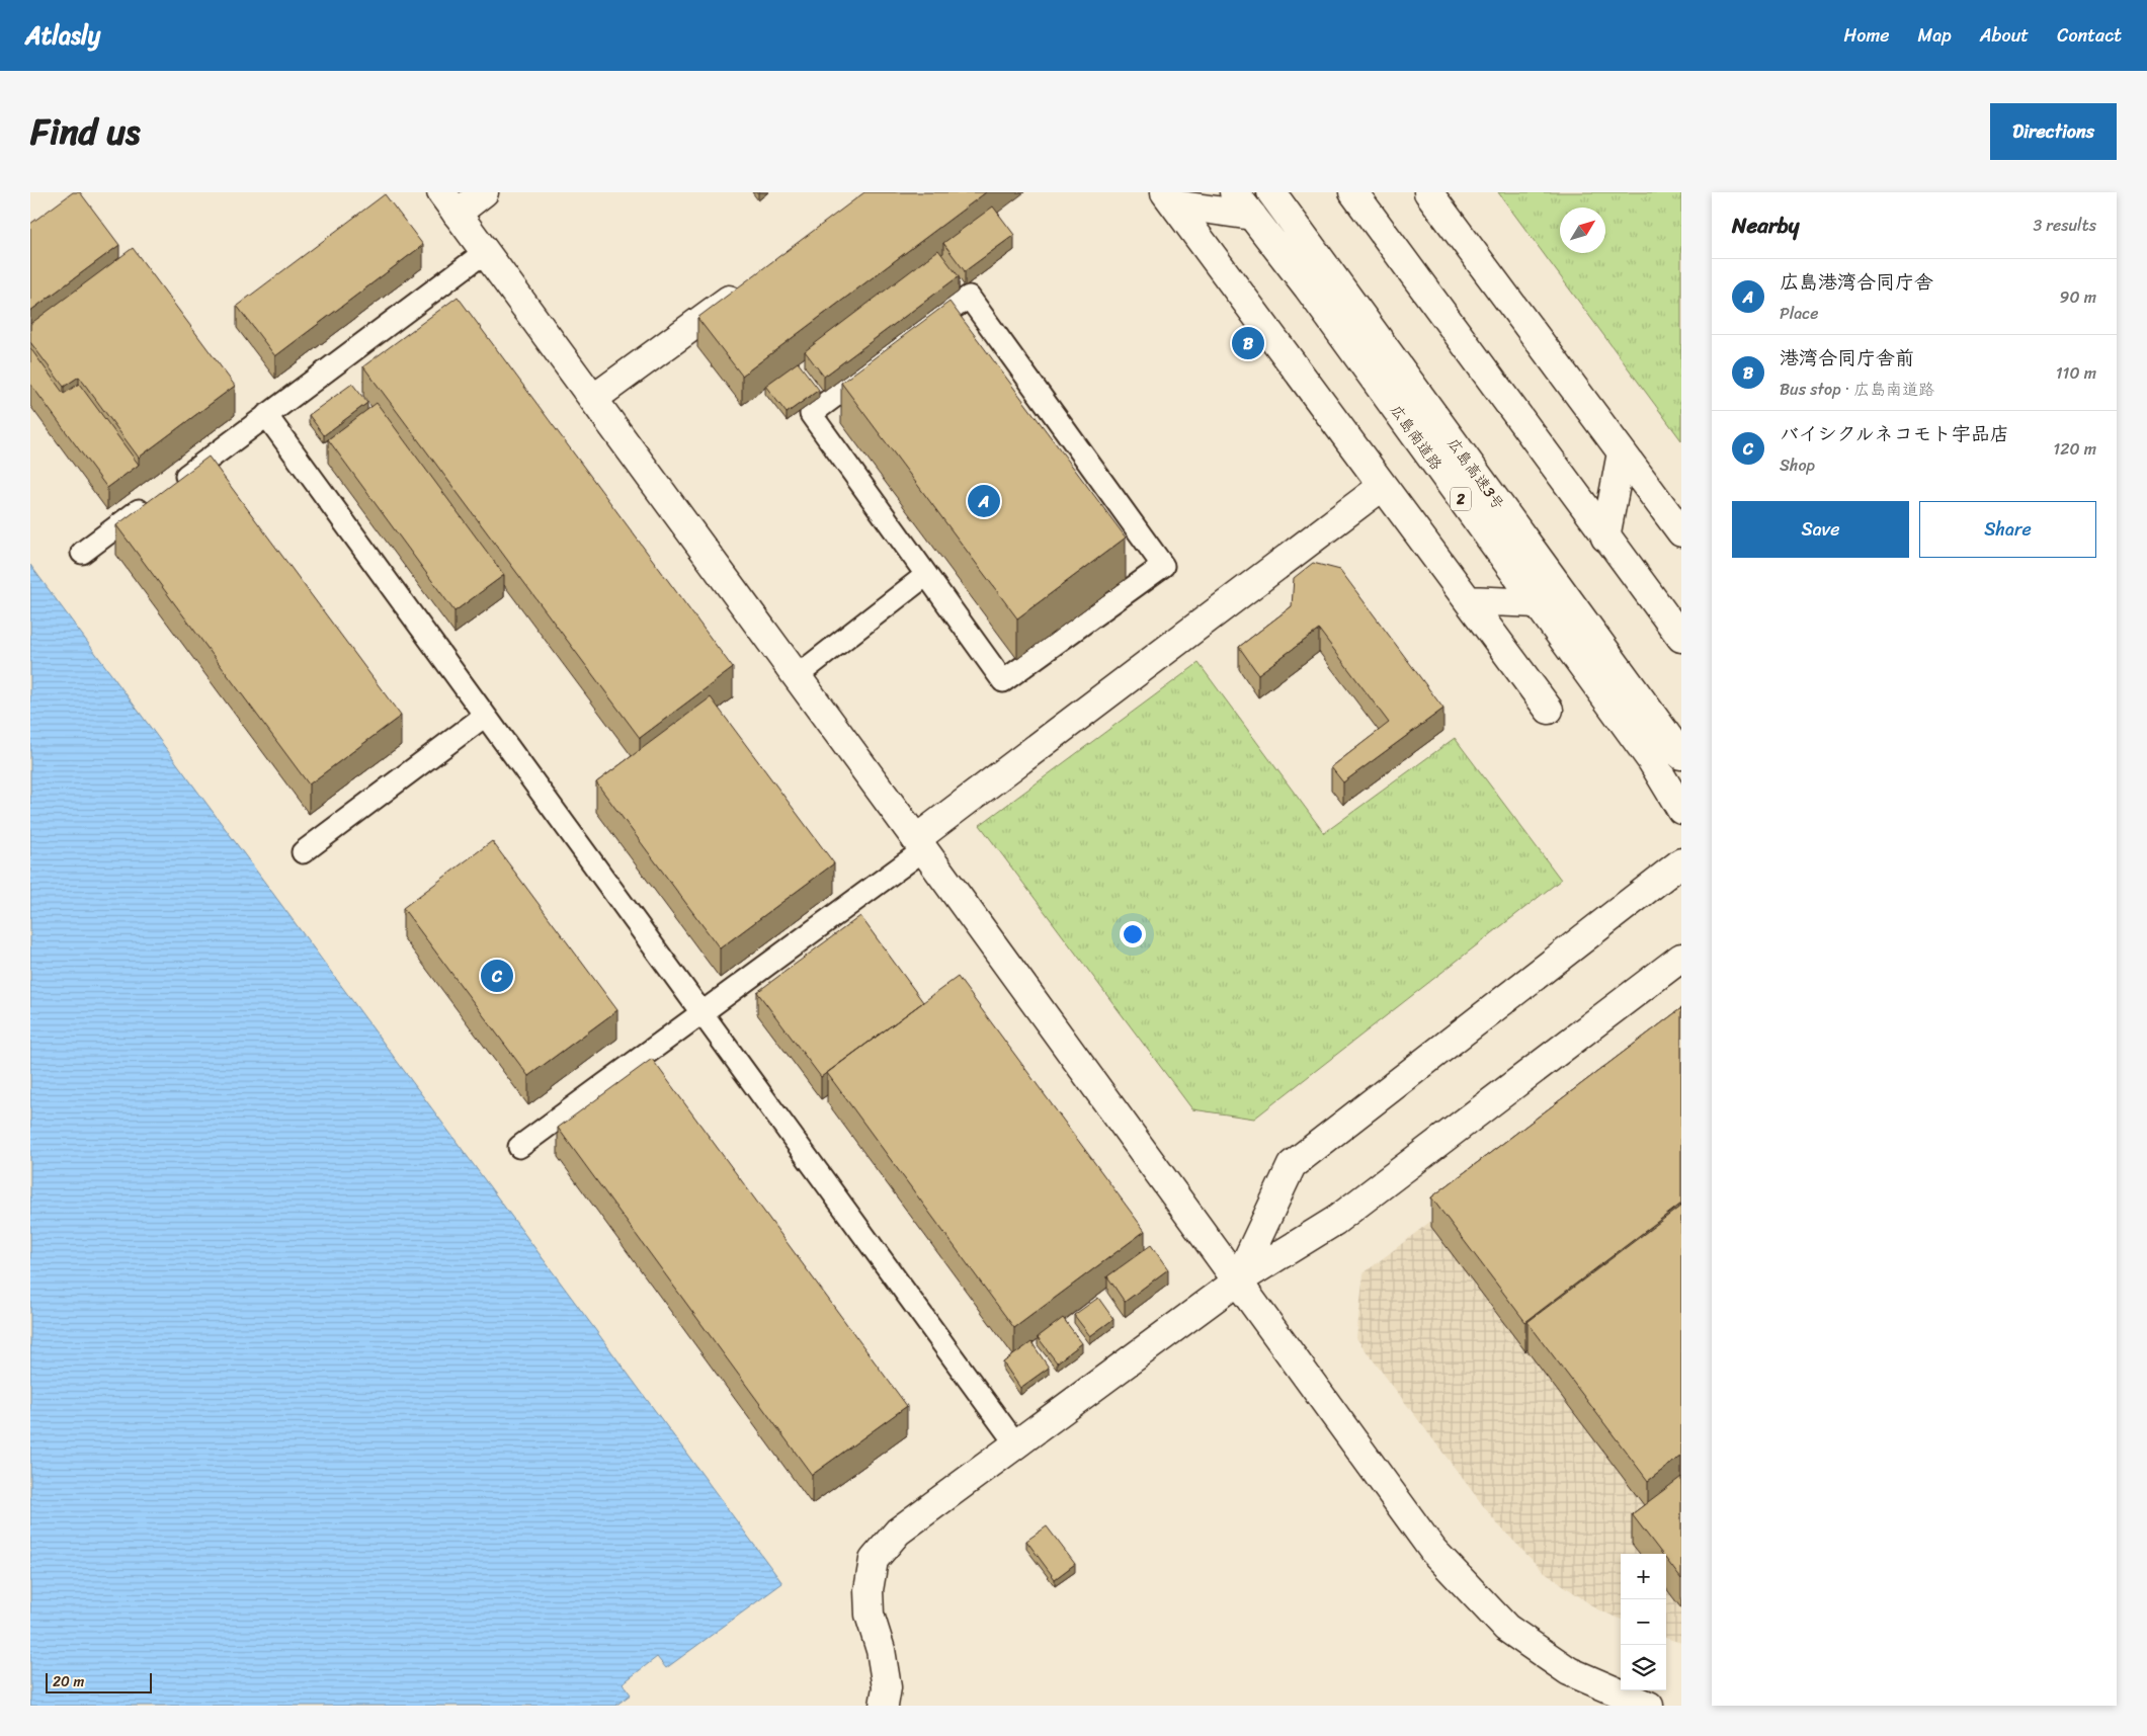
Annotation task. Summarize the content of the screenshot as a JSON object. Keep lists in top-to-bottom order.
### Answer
{
  "streets": {
    "main road": ["広島南道路", "広島高速3号", "2"]
  },
  "scale_bar": "20 m",
  "north": "top right",
  "page": {
    "header": "Atlasly",
    "nav": [
      "Home",
      "Map",
      "About",
      "Contact"
    ],
    "title": "Find us",
    "buttons": [
      "Directions",
      ["Save", "Share"]
    ],
    "heading": ["Nearby", "3 results"],
    "list": [
      {
        "mark": "A",
        "name": "広島港湾合同庁舎",
        "note": "Place",
        "value": "90 m"
      },
      {
        "mark": "B",
        "name": "港湾合同庁舎前",
        "note": "Bus stop · 広島南道路",
        "value": "110 m"
      },
      {
        "mark": "C",
        "name": "バイシクルネコモト宇品店",
        "note": "Shop",
        "value": "120 m"
      }
    ],
    "pins": ["B", "A", "C"],
    "map_buttons": ["+", "−"],
    "scale": "20 m"
  }
}
